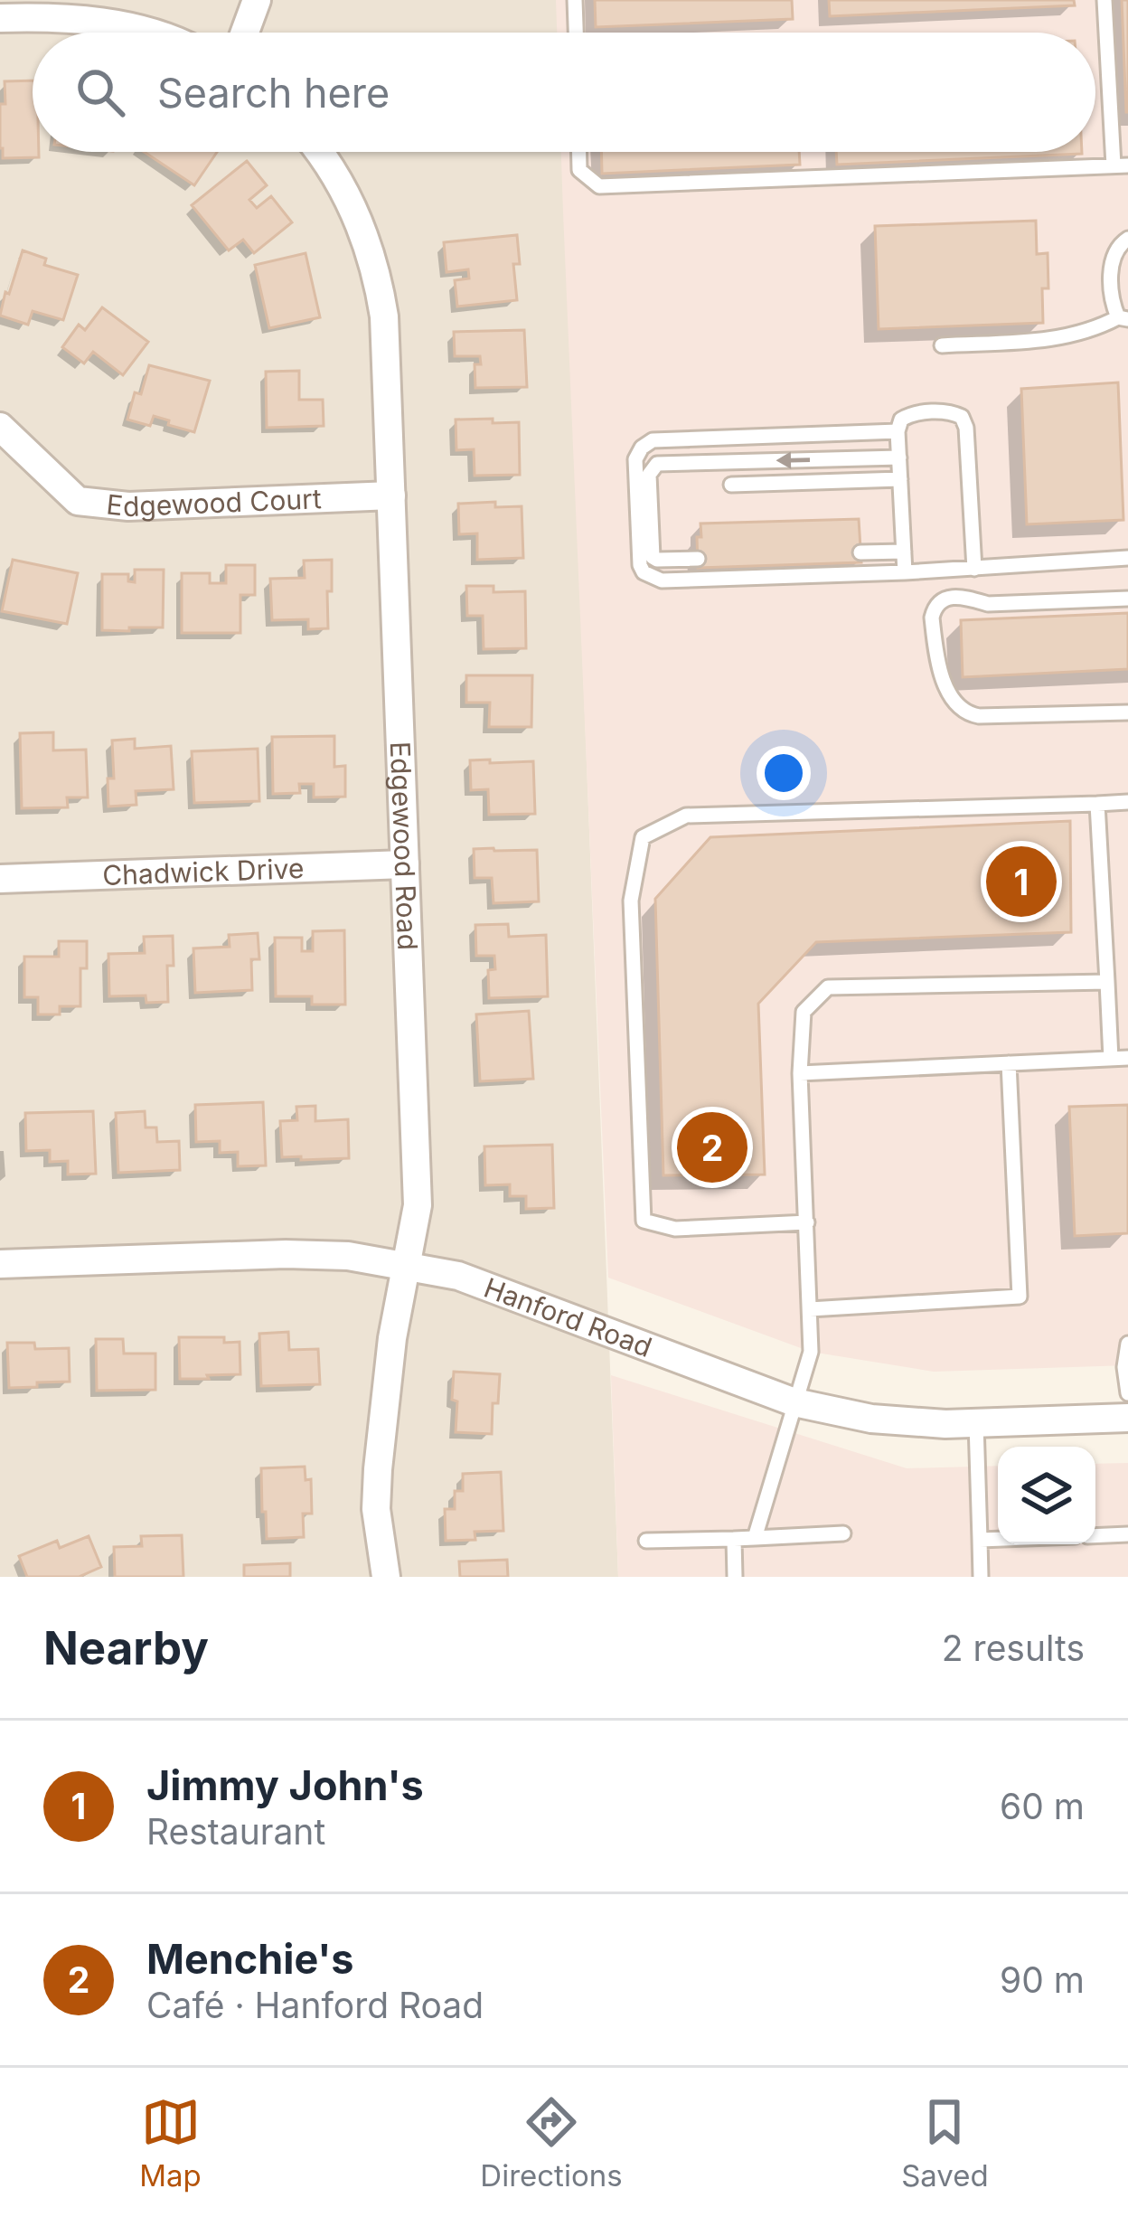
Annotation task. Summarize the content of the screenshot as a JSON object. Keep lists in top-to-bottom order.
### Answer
{
  "streets": {
    "street": [
      "Edgewood Court",
      "Edgewood Road",
      "Chadwick Drive",
      "Hanford Road"
    ]
  },
  "crossings": [
    ["Edgewood Court", "Edgewood Road"],
    ["Edgewood Road", "Chadwick Drive"],
    ["Edgewood Road", "Hanford Road"]
  ],
  "page": {
    "search": "Search here",
    "pins": ["1", "2"],
    "heading": ["Nearby", "2 results"],
    "list": [
      {
        "mark": "1",
        "name": "Jimmy John's",
        "note": "Restaurant",
        "value": "60 m"
      },
      {
        "mark": "2",
        "name": "Menchie's",
        "note": "Café · Hanford Road",
        "value": "90 m"
      }
    ],
    "nav": ["Map", "Directions", "Saved"]
  }
}
